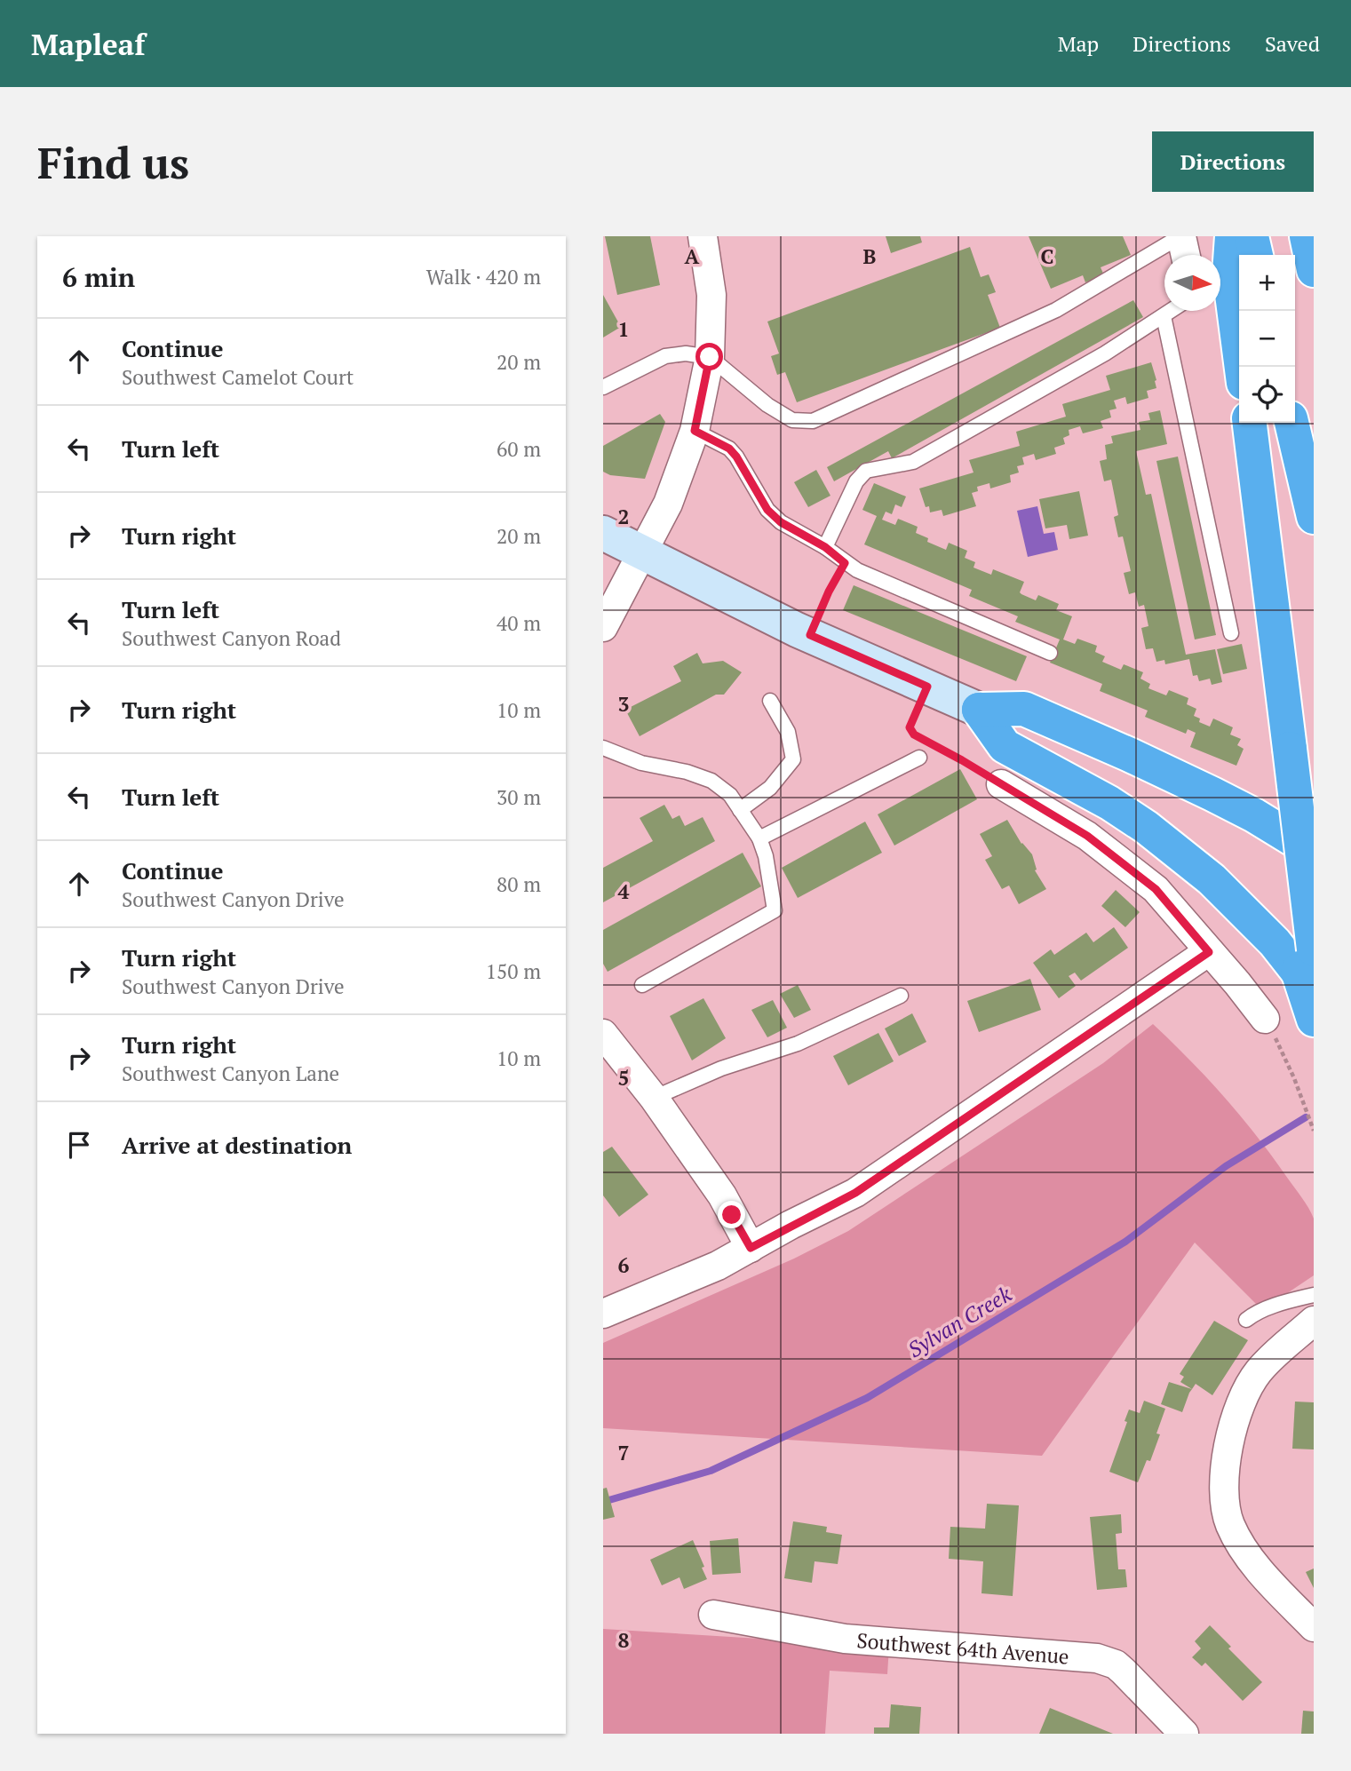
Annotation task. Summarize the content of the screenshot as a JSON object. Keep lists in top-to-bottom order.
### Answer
{
  "streets": {
    "street": ["Southwest 64th Avenue"]
  },
  "water": ["Sylvan Creek"],
  "north": "right",
  "page": {
    "header": "Mapleaf",
    "nav": ["Map", "Directions", "Saved"],
    "buttons": "Directions",
    "title": "Find us",
    "heading": ["6 min", "Walk · 420 m"],
    "map_buttons": ["+", "−"],
    "list": [
      ["Continue", "Southwest Camelot Court", "20 m"],
      ["Turn left", "60 m"],
      ["Turn right", "20 m"],
      ["Turn left", "Southwest Canyon Road", "40 m"],
      ["Turn right", "10 m"],
      ["Turn left", "30 m"],
      ["Continue", "Southwest Canyon Drive", "80 m"],
      ["Turn right", "Southwest Canyon Drive", "150 m"],
      ["Turn right", "Southwest Canyon Lane", "10 m"],
      "Arrive at destination"
    ]
  },
  "grid": {
    "columns": ["A", "B", "C"],
    "rows": [
      "1",
      "2",
      "3",
      "4",
      "5",
      "6",
      "7",
      "8"
    ]
  }
}
